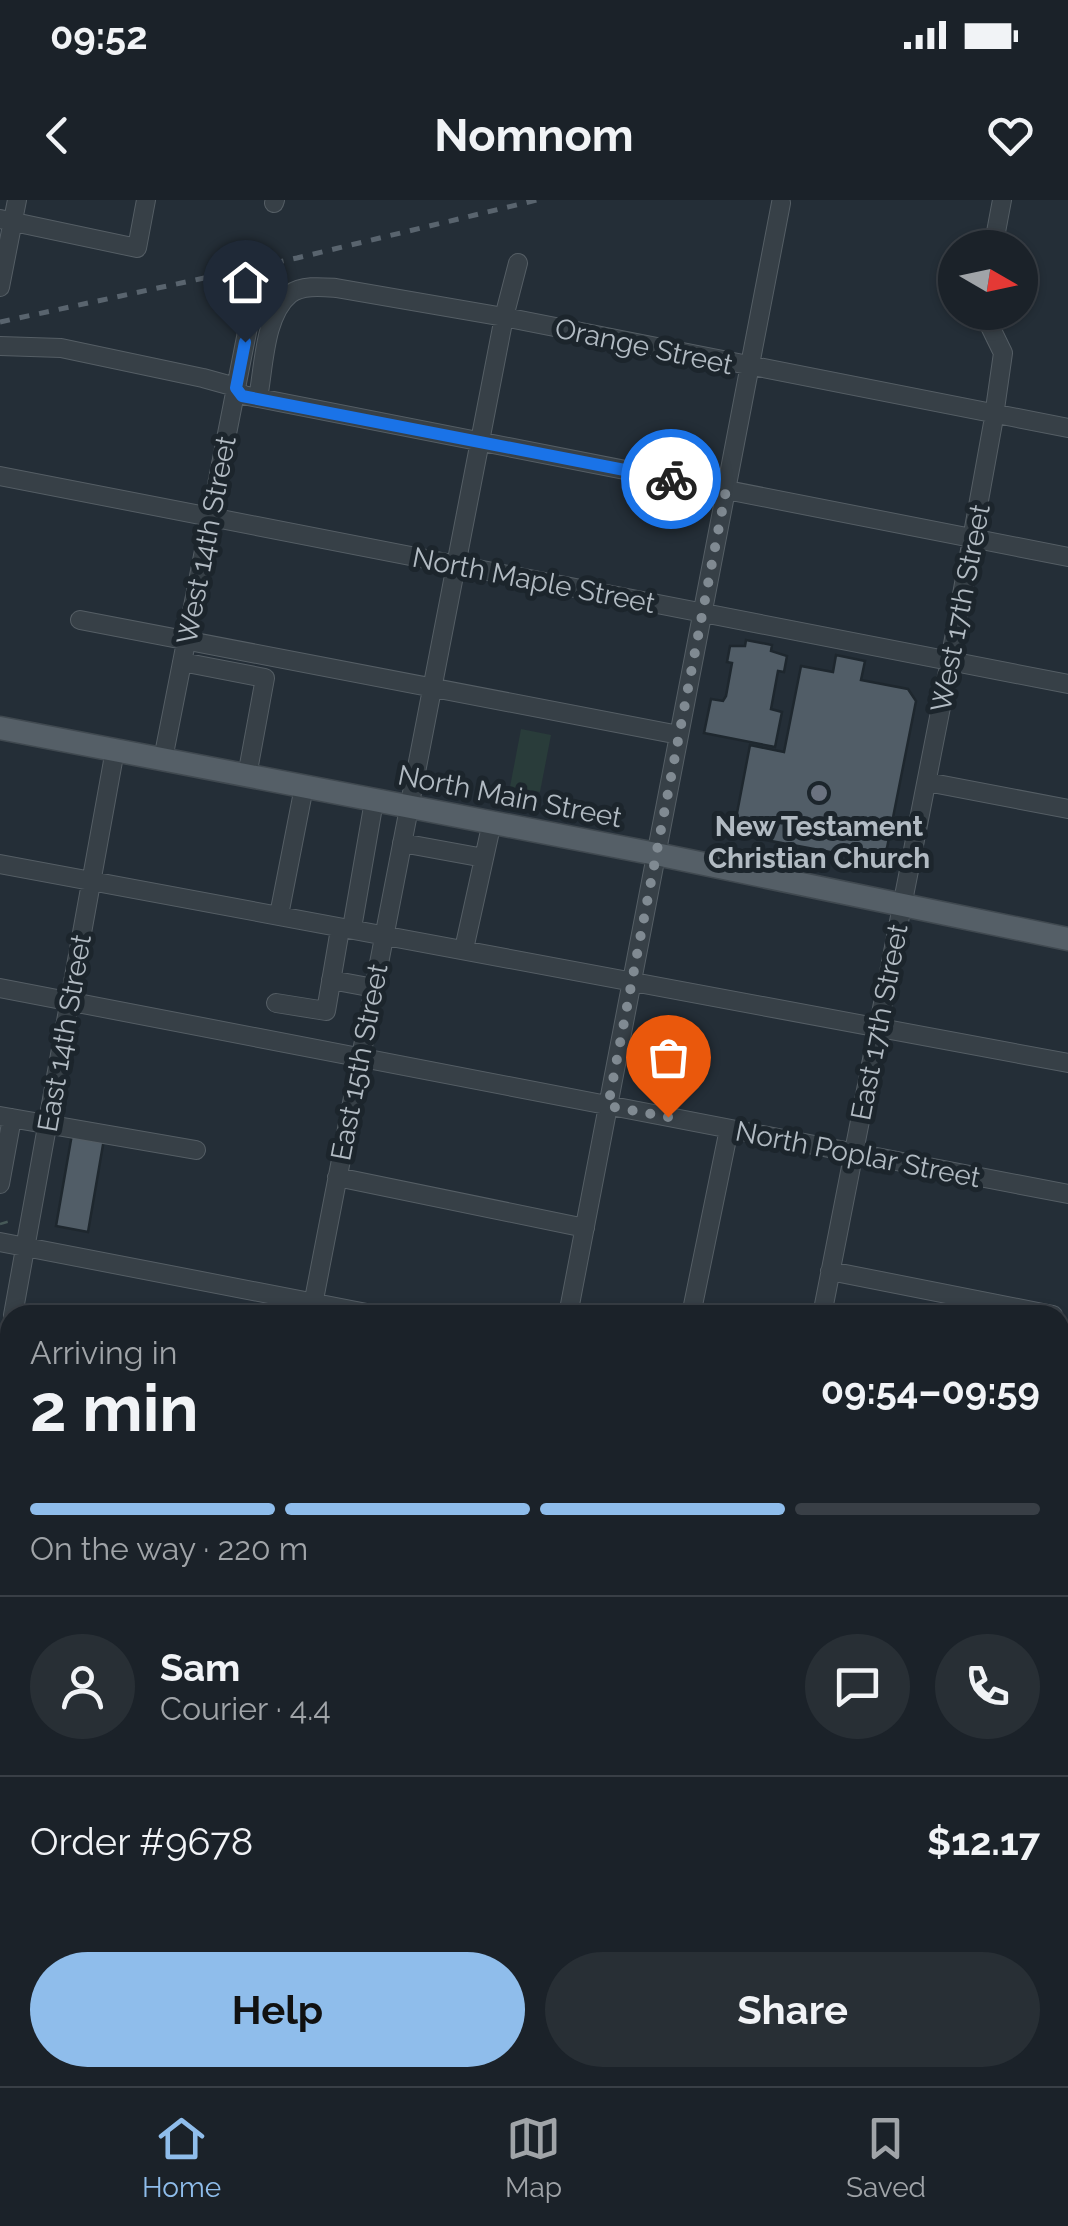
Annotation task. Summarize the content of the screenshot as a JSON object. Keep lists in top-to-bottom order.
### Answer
{
  "streets": {
    "main road": ["North Main Street"],
    "street": [
      "Orange Street",
      "West 14th Street",
      "North Maple Street",
      "West 17th Street",
      "East 17th Street",
      "East 14th Street",
      "East 15th Street",
      "North Poplar Street"
    ]
  },
  "crossings": [
    ["Orange Street", "West 17th Street"],
    ["Orange Street", "East 15th Street"],
    ["West 14th Street", "North Maple Street"],
    ["West 14th Street", "North Main Street"],
    ["North Maple Street", "West 17th Street"],
    ["North Maple Street", "East 15th Street"],
    ["West 17th Street", "North Main Street"],
    ["West 17th Street", "East 17th Street"],
    ["North Main Street", "East 17th Street"],
    ["North Main Street", "East 14th Street"],
    ["North Main Street", "East 15th Street"],
    ["East 17th Street", "North Poplar Street"],
    ["East 14th Street", "North Poplar Street"],
    ["East 15th Street", "North Poplar Street"]
  ],
  "places": ["New Testament Christian Church"],
  "north": "right",
  "page": {
    "status": "09:52",
    "header": "Nomnom",
    "heading": ["2 min", "Arriving in", "09:54–09:59"],
    "panel": [
      "Sam",
      "Courier · 4.4",
      "Order #9678",
      "$12.17"
    ],
    "bar": "On the way · 220 m",
    "buttons": ["Help", "Share"],
    "tabs": ["Home", "Map", "Saved"]
  }
}
